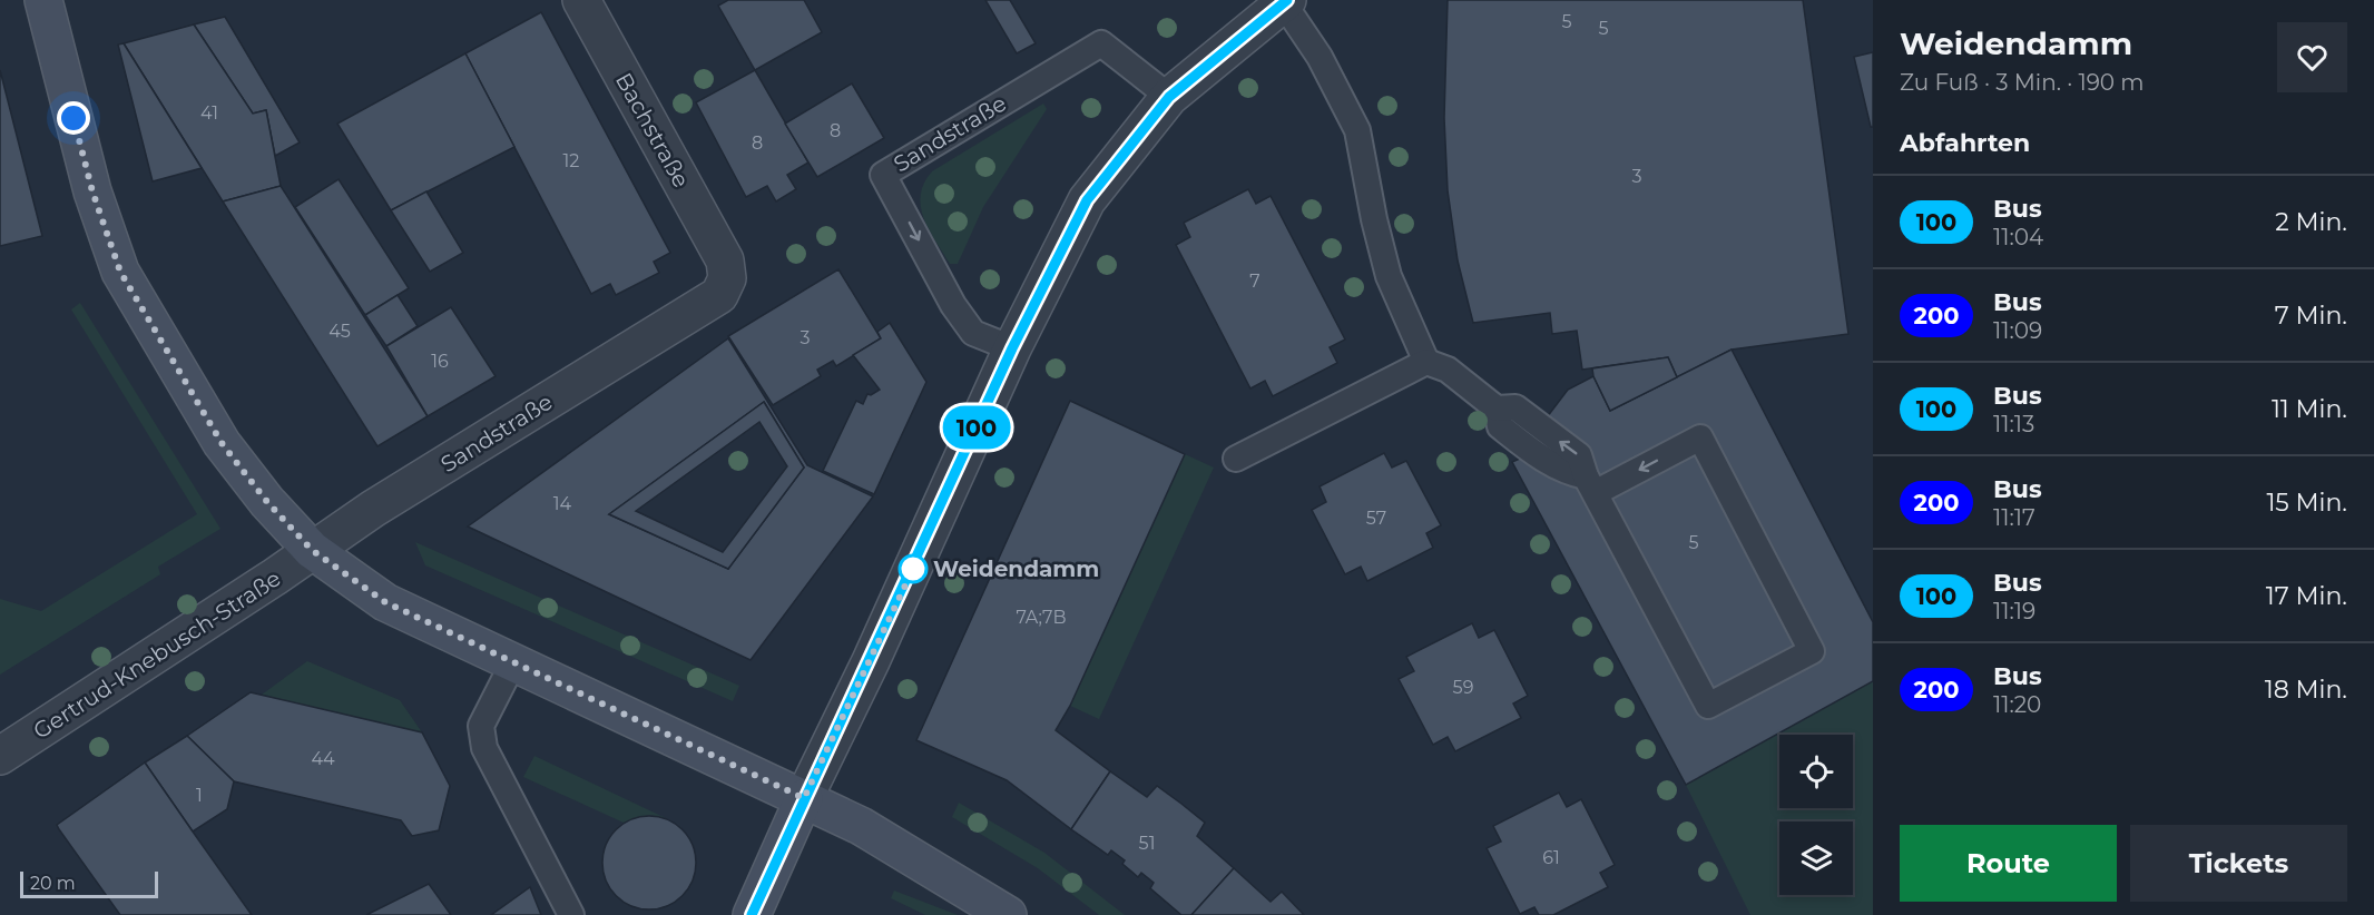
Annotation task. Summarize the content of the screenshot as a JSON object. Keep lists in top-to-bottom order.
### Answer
{
  "streets": {
    "street": ["Bachstraße", "Sandstraße", "Gertrud-Knebusch-Straße"]
  },
  "crossings": [
    ["Bachstraße", "Sandstraße"],
    ["Sandstraße", "Gertrud-Knebusch-Straße"]
  ],
  "places": ["Weidendamm"],
  "lines": ["bus line 100"],
  "house_numbers": [
    "5",
    "5",
    "41",
    "8",
    "8",
    "12",
    "3",
    "7",
    "45",
    "3",
    "16",
    "14",
    "57",
    "5",
    "7A;7B",
    "59",
    "44",
    "1",
    "51",
    "61"
  ],
  "scale_bar": "20 m",
  "page": {
    "on_map": "100",
    "heading": [
      ["Weidendamm", "Zu Fuß · 3 Min. · 190 m"],
      "Abfahrten"
    ],
    "list": [
      {
        "mark": "100",
        "name": "Bus",
        "note": "11:04",
        "value": "2 Min."
      },
      {
        "mark": "200",
        "name": "Bus",
        "note": "11:09",
        "value": "7 Min."
      },
      {
        "mark": "100",
        "name": "Bus",
        "note": "11:13",
        "value": "11 Min."
      },
      {
        "mark": "200",
        "name": "Bus",
        "note": "11:17",
        "value": "15 Min."
      },
      {
        "mark": "100",
        "name": "Bus",
        "note": "11:19",
        "value": "17 Min."
      },
      {
        "mark": "200",
        "name": "Bus",
        "note": "11:20",
        "value": "18 Min."
      }
    ],
    "buttons": ["Route", "Tickets"],
    "scale": "20 m"
  }
}
